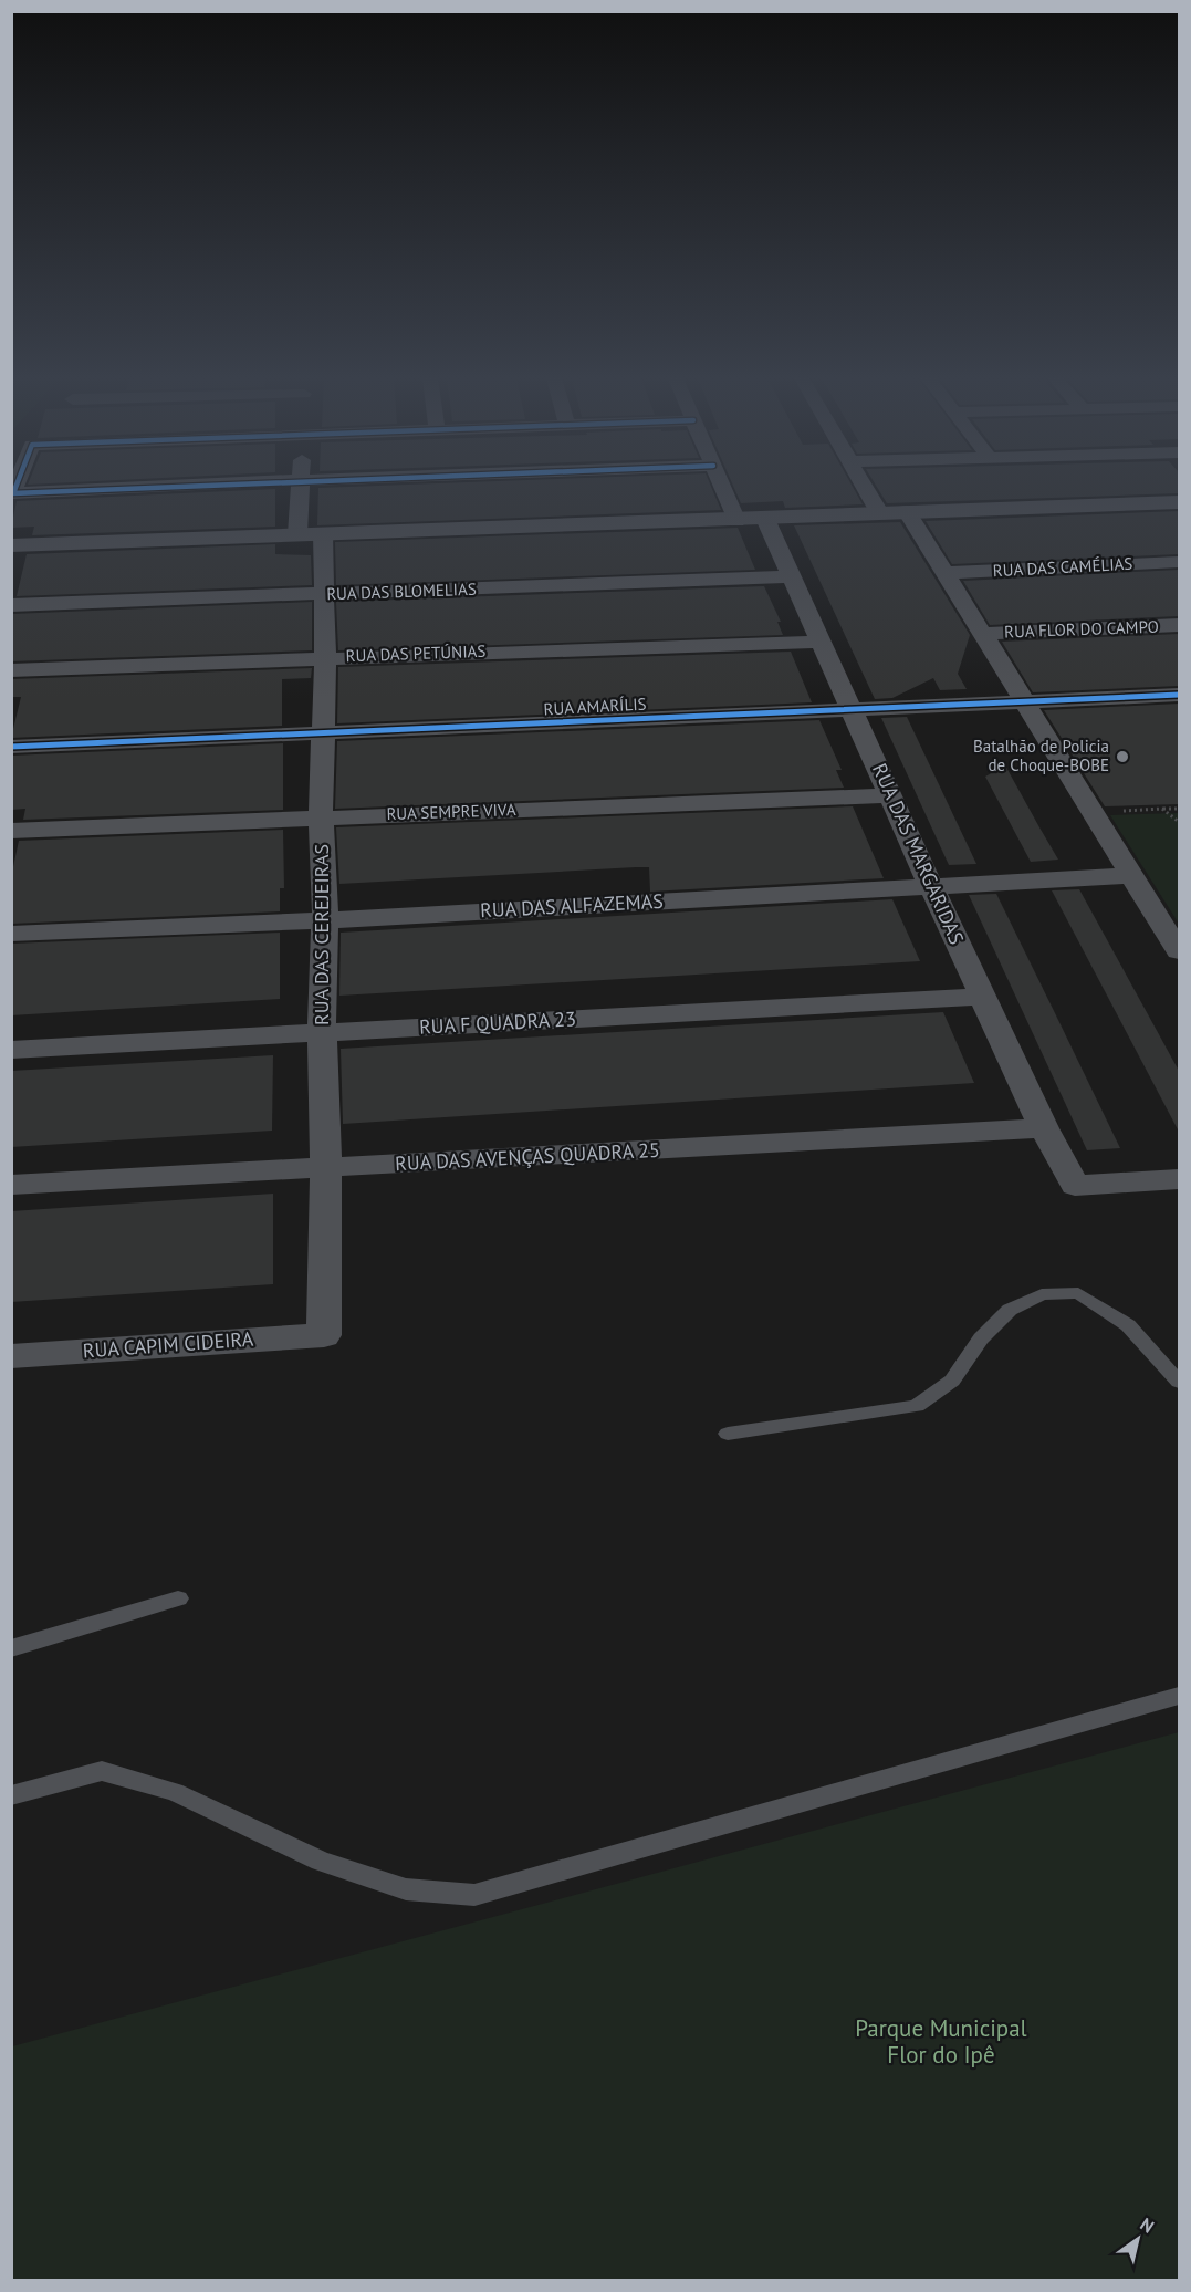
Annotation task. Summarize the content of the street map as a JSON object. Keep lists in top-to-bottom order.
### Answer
{
  "streets": {
    "street": [
      "RUA DAS CAMÉLIAS",
      "RUA DAS BLOMELIAS",
      "RUA FLOR DO CAMPO",
      "RUA DAS PETÚNIAS",
      "RUA AMARÍLIS",
      "RUA SEMPRE VIVA",
      "RUA DAS MARGARIDAS",
      "RUA DAS ALFAZEMAS",
      "RUA DAS CEREJEIRAS",
      "RUA F QUADRA 23",
      "RUA DAS AVENÇAS QUADRA 25",
      "RUA CAPIM CIDEIRA"
    ]
  },
  "crossings": [
    ["RUA DAS BLOMELIAS", "RUA DAS MARGARIDAS"],
    ["RUA DAS BLOMELIAS", "RUA DAS CEREJEIRAS"],
    ["RUA DAS PETÚNIAS", "RUA DAS MARGARIDAS"],
    ["RUA DAS PETÚNIAS", "RUA DAS CEREJEIRAS"],
    ["RUA AMARÍLIS", "RUA DAS MARGARIDAS"],
    ["RUA AMARÍLIS", "RUA DAS CEREJEIRAS"],
    ["RUA SEMPRE VIVA", "RUA DAS MARGARIDAS"],
    ["RUA SEMPRE VIVA", "RUA DAS CEREJEIRAS"],
    ["RUA DAS MARGARIDAS", "RUA DAS ALFAZEMAS"],
    ["RUA DAS MARGARIDAS", "RUA F QUADRA 23"],
    ["RUA DAS MARGARIDAS", "RUA DAS AVENÇAS QUADRA 25"],
    ["RUA DAS ALFAZEMAS", "RUA DAS CEREJEIRAS"],
    ["RUA DAS CEREJEIRAS", "RUA F QUADRA 23"],
    ["RUA DAS CEREJEIRAS", "RUA DAS AVENÇAS QUADRA 25"],
    ["RUA DAS CEREJEIRAS", "RUA CAPIM CIDEIRA"]
  ],
  "parks": ["Parque Municipal Flor do Ipê"],
  "places": ["Batalhão de Policia de Choque-BOBE"],
  "north": "top right"
}
